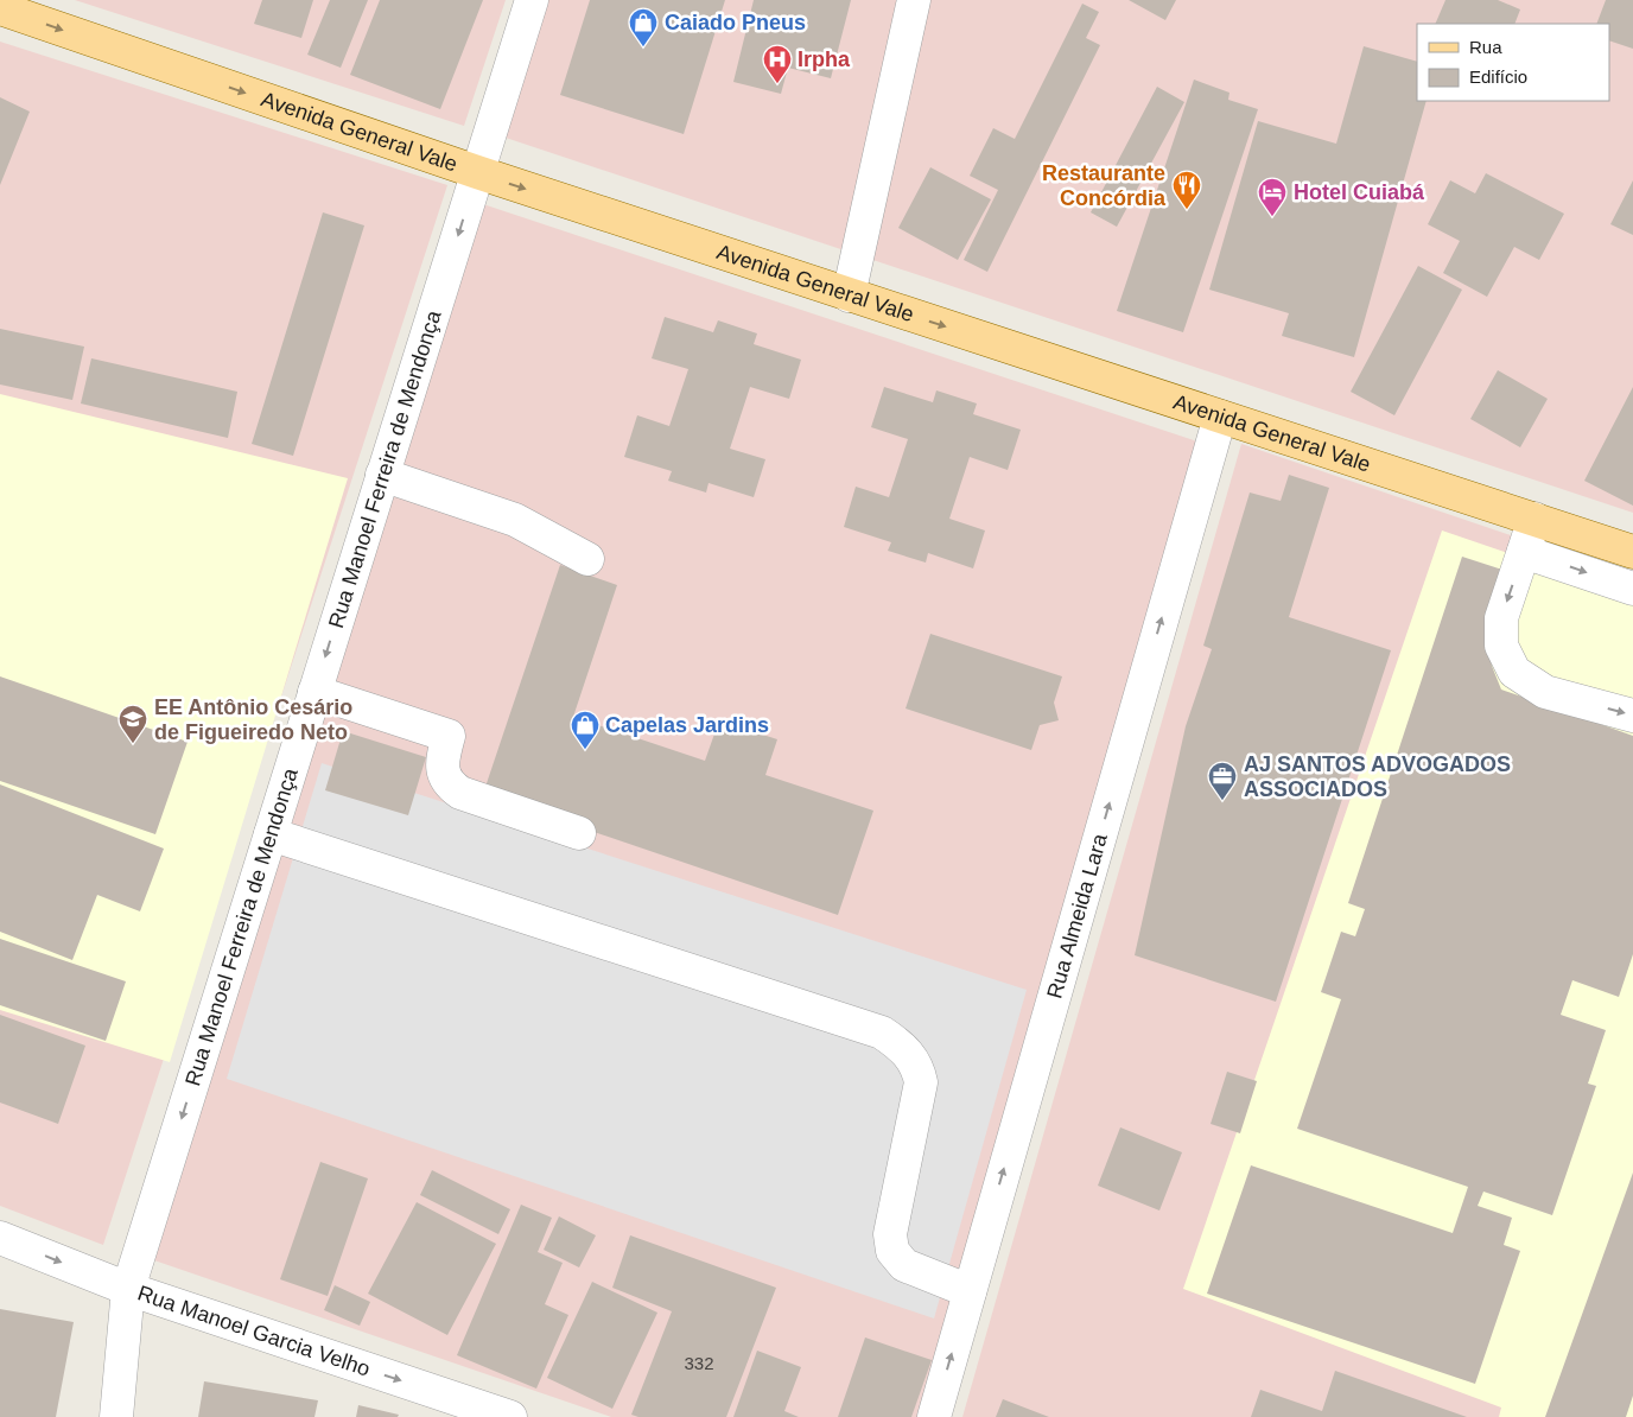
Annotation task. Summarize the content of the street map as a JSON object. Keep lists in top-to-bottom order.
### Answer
{
  "streets": {
    "main road": ["Avenida General Vale"],
    "street": ["Rua Manoel Ferreira de Mendonça", "Rua Almeida Lara", "Rua Manoel Garcia Velho"]
  },
  "crossings": [
    ["Avenida General Vale", "Rua Manoel Ferreira de Mendonça"],
    ["Avenida General Vale", "Rua Almeida Lara"],
    ["Rua Manoel Ferreira de Mendonça", "Rua Manoel Garcia Velho"]
  ],
  "one_way": [
    "Avenida General Vale",
    "Rua Manoel Ferreira de Mendonça",
    "Rua Almeida Lara",
    "Rua Manoel Garcia Velho"
  ],
  "places": {
    "shop": ["Caiado Pneus", "Capelas Jardins"],
    "hospital": ["Irpha"],
    "restaurant": ["Restaurante Concórdia"],
    "hotel": ["Hotel Cuiabá"],
    "school or university": ["EE Antônio Cesário de Figueiredo Neto"],
    "office": ["AJ SANTOS ADVOGADOS ASSOCIADOS"]
  },
  "house_numbers": ["332"],
  "legend": ["Rua", "Edifício"]
}
